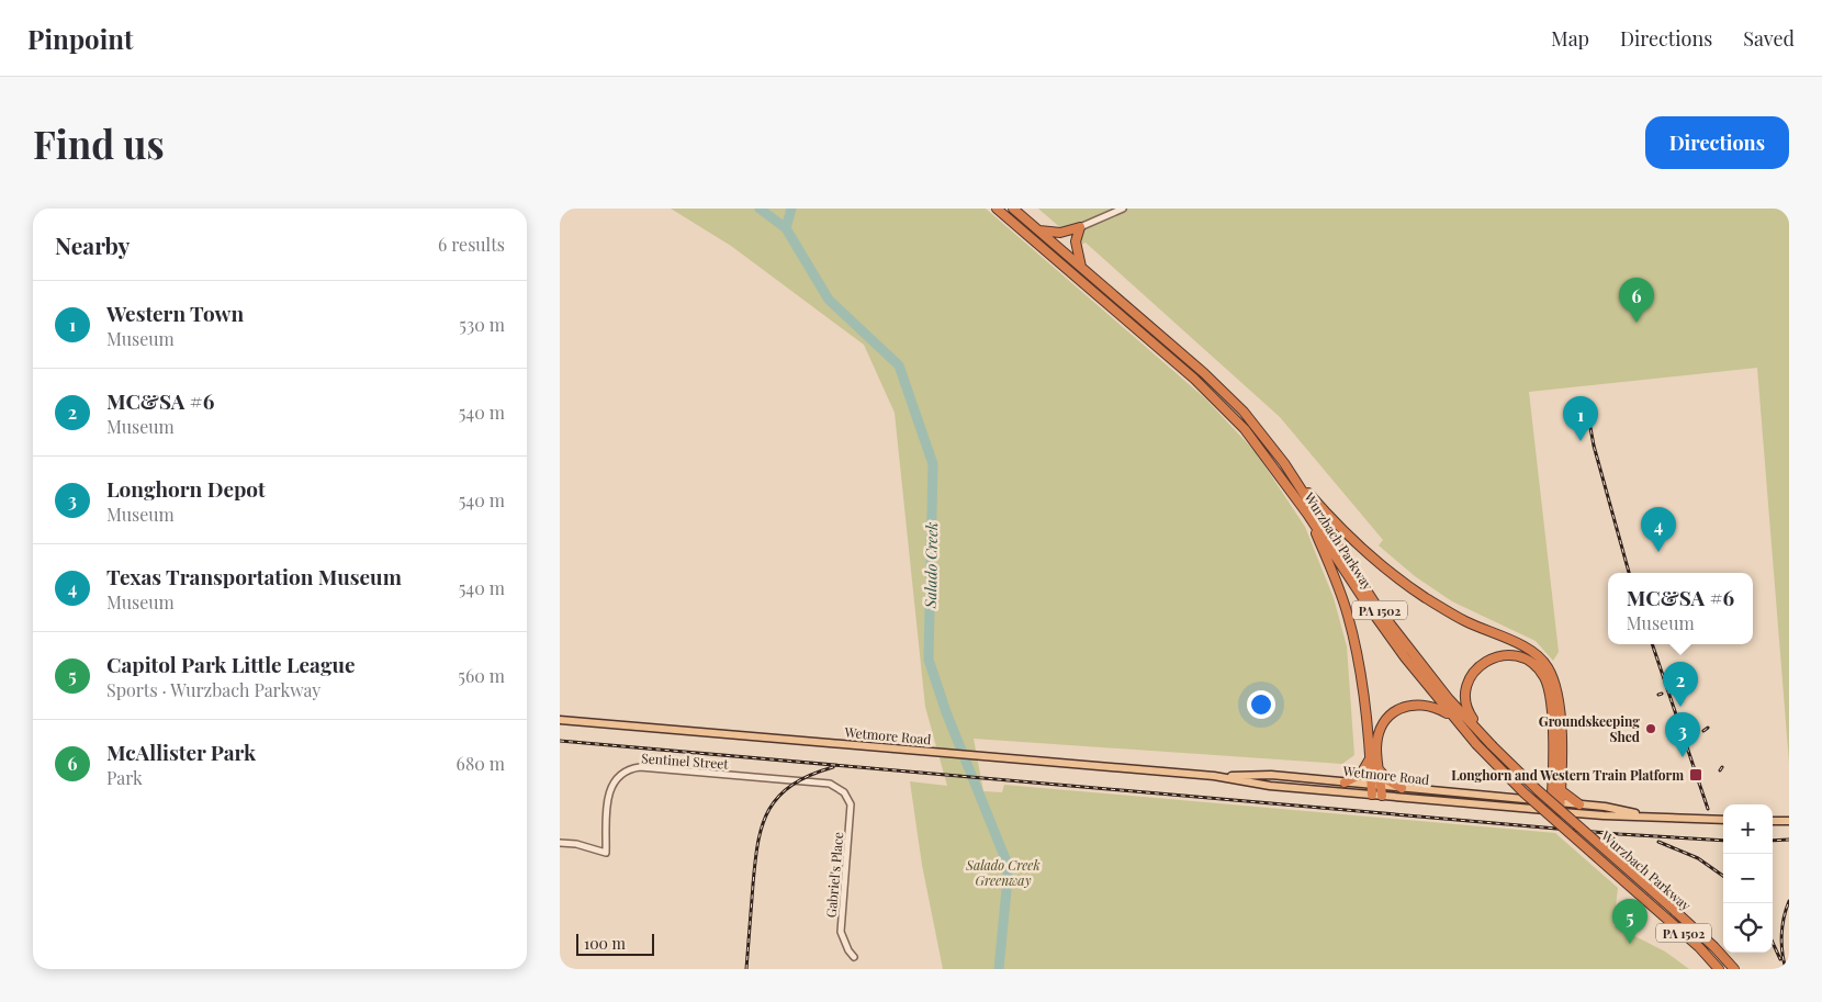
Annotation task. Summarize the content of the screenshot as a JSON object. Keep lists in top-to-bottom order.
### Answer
{
  "streets": {
    "highway": ["Wurzbach Parkway", "PA 1502"],
    "main road": ["Wetmore Road"],
    "street": ["Sentinel Street", "Gabriel's Place"]
  },
  "crossings": [
    ["Sentinel Street", "Gabriel's Place"]
  ],
  "water": ["Salado Creek"],
  "parks": ["Salado Creek Greenway"],
  "places": {
    "other": ["Groundskeeping Shed"],
    "transit": ["Longhorn and Western Train Platform"]
  },
  "scale_bar": "100 m",
  "page": {
    "header": "Pinpoint",
    "nav": ["Map", "Directions", "Saved"],
    "buttons": "Directions",
    "title": "Find us",
    "heading": ["Nearby", "6 results"],
    "pins": [
      "6",
      "1",
      "4",
      "2",
      "3",
      "5"
    ],
    "list": [
      {
        "mark": "1",
        "name": "Western Town",
        "note": "Museum",
        "value": "530 m"
      },
      {
        "mark": "2",
        "name": "MC&SA #6",
        "note": "Museum",
        "value": "540 m"
      },
      {
        "mark": "3",
        "name": "Longhorn Depot",
        "note": "Museum",
        "value": "540 m"
      },
      {
        "mark": "4",
        "name": "Texas Transportation Museum",
        "note": "Museum",
        "value": "540 m"
      },
      {
        "mark": "5",
        "name": "Capitol Park Little League",
        "note": "Sports · Wurzbach Parkway",
        "value": "560 m"
      },
      {
        "mark": "6",
        "name": "McAllister Park",
        "note": "Park",
        "value": "680 m"
      }
    ],
    "popup": ["MC&SA #6", "Museum"],
    "map_buttons": ["+", "−"],
    "scale": "100 m"
  }
}
